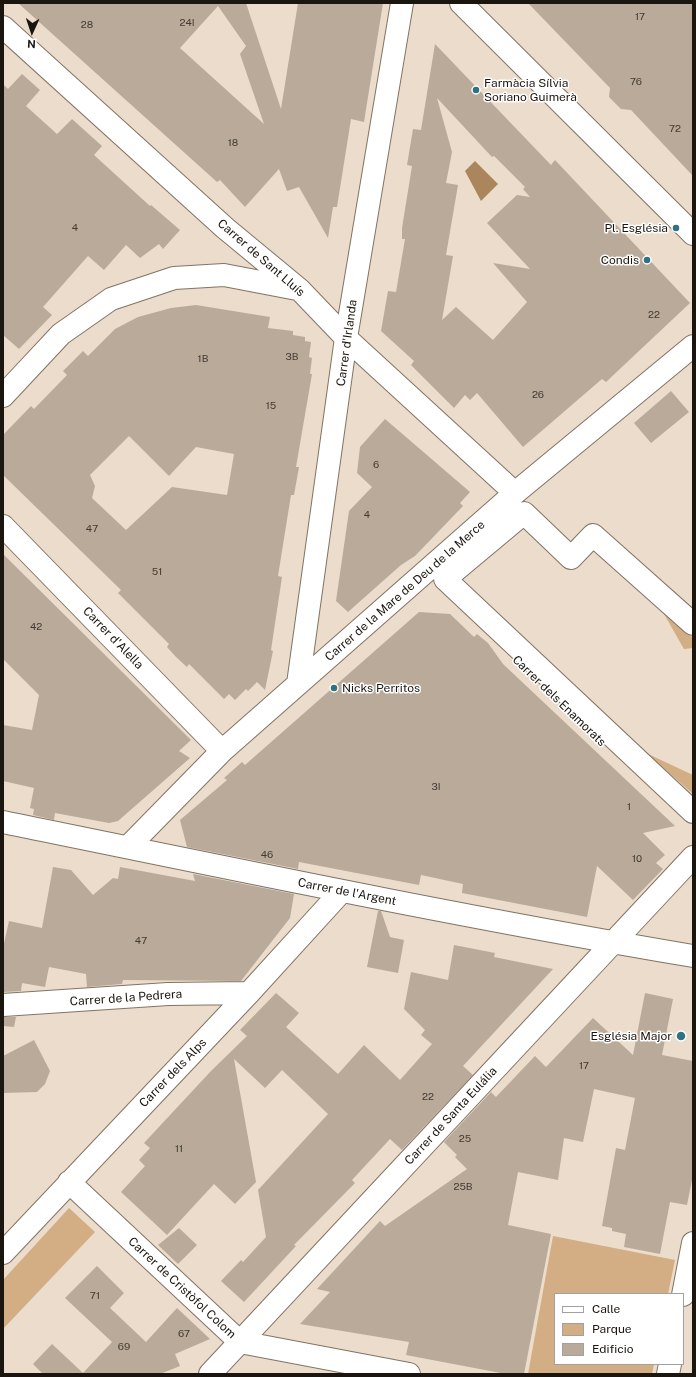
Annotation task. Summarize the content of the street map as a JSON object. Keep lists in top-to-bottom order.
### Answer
{
  "streets": {
    "street": [
      "Carrer de Sant Lluís",
      "Carrer d'Irlanda",
      "Carrer de la Mare de Deu de la Merce",
      "Carrer d'Alella",
      "Carrer dels Enamorats",
      "Carrer de l'Argent",
      "Carrer de la Pedrera",
      "Carrer dels Alps",
      "Carrer de Santa Eulália",
      "Carrer de Cristòfol Colom"
    ]
  },
  "crossings": [
    ["Carrer de Sant Lluís", "Carrer d'Irlanda"],
    ["Carrer de Sant Lluís", "Carrer de la Mare de Deu de la Merce"],
    ["Carrer d'Irlanda", "Carrer de la Mare de Deu de la Merce"],
    ["Carrer de la Mare de Deu de la Merce", "Carrer d'Alella"],
    ["Carrer de la Mare de Deu de la Merce", "Carrer dels Enamorats"],
    ["Carrer de la Mare de Deu de la Merce", "Carrer de l'Argent"],
    ["Carrer de l'Argent", "Carrer dels Alps"],
    ["Carrer de l'Argent", "Carrer de Santa Eulália"],
    ["Carrer de la Pedrera", "Carrer dels Alps"],
    ["Carrer dels Alps", "Carrer de Cristòfol Colom"],
    ["Carrer de Santa Eulália", "Carrer de Cristòfol Colom"]
  ],
  "places": [
    "Farmàcia Sílvia Soriano Guimerà",
    "Pl. Església",
    "Condis",
    "Nicks Perritos",
    "Església Major"
  ],
  "house_numbers": [
    "17",
    "24I",
    "28",
    "76",
    "72",
    "18",
    "4",
    "22",
    "3B",
    "1B",
    "26",
    "15",
    "6",
    "4",
    "47",
    "51",
    "42",
    "3I",
    "1",
    "46",
    "10",
    "47",
    "17",
    "22",
    "25",
    "11",
    "25B",
    "71",
    "67",
    "69"
  ],
  "legend": ["Calle", "Parque", "Edificio"],
  "north": "bottom"
}
